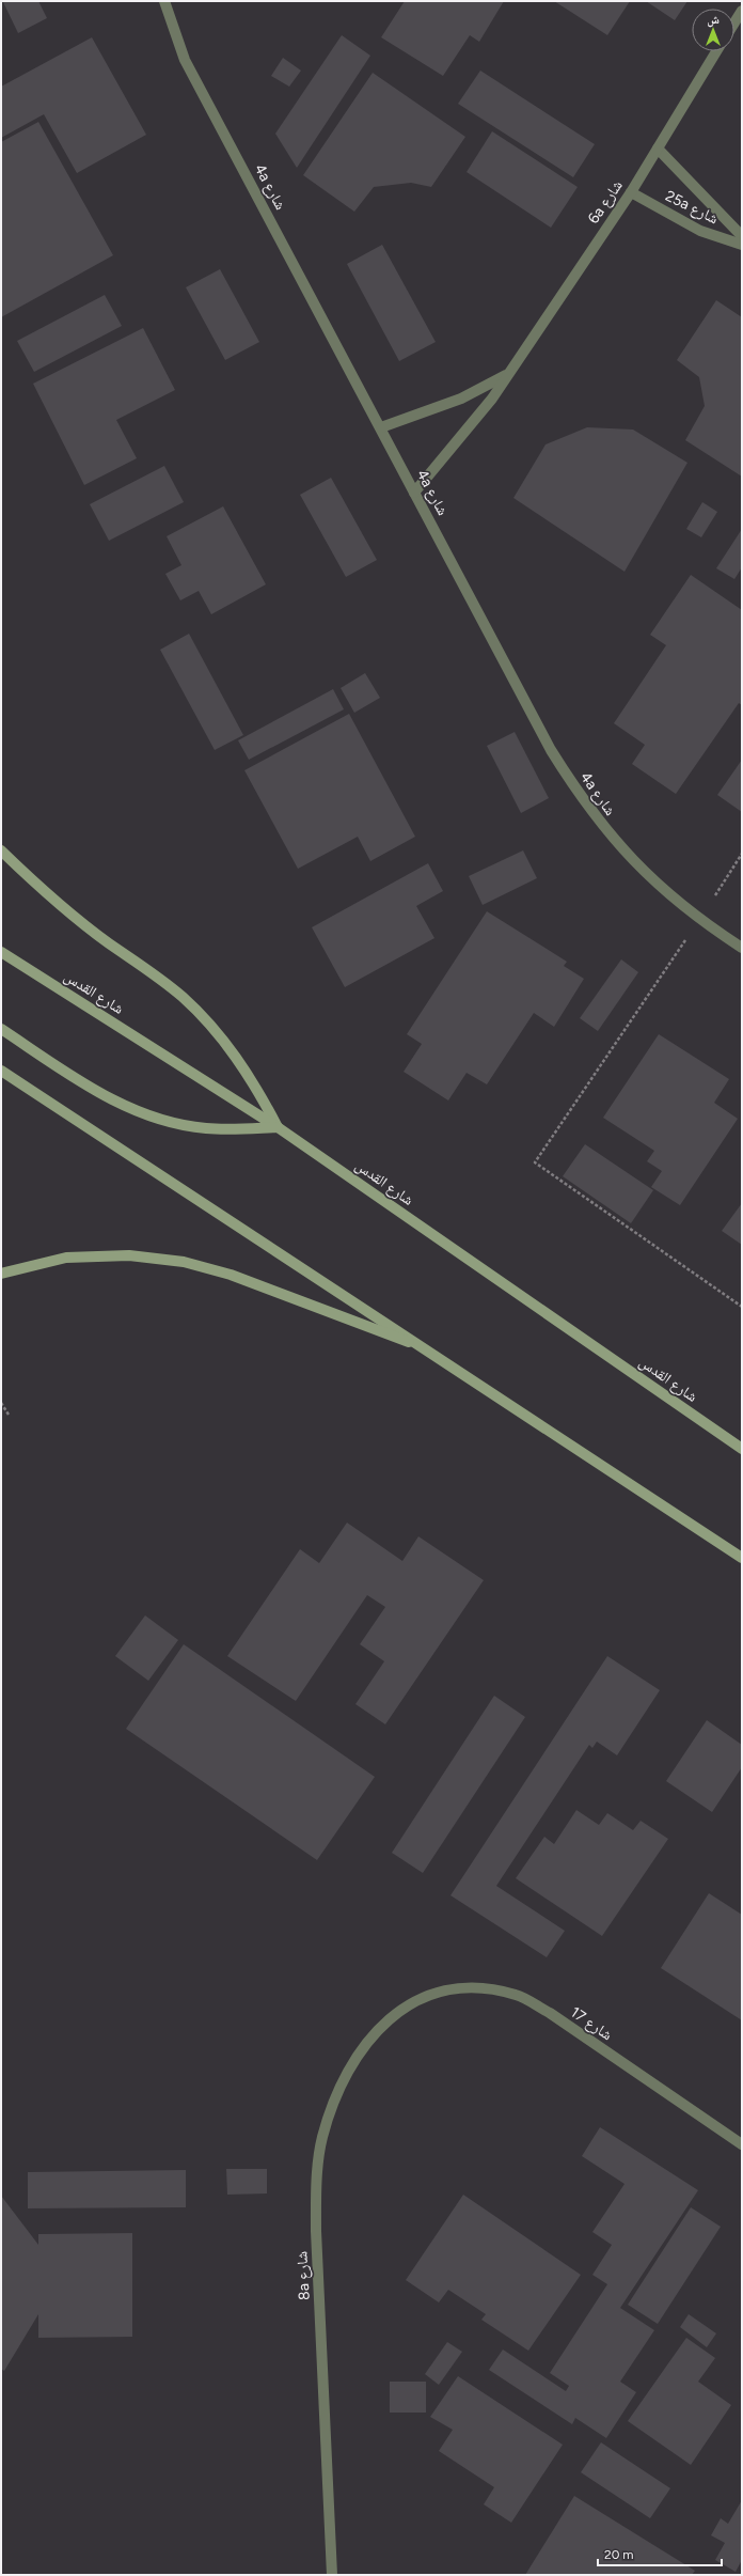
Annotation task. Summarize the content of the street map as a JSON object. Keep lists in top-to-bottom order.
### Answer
{
  "streets": {
    "main road": ["شارع القدس"],
    "street": [
      "4a شارع",
      "6a شارع",
      "25a شارع",
      "شارع 17",
      "8a شارع"
    ]
  },
  "crossings": [
    ["4a شارع", "6a شارع"],
    ["6a شارع", "25a شارع"],
    ["شارع 17", "8a شارع"]
  ],
  "scale_bar": "20 m",
  "north": "top"
}
